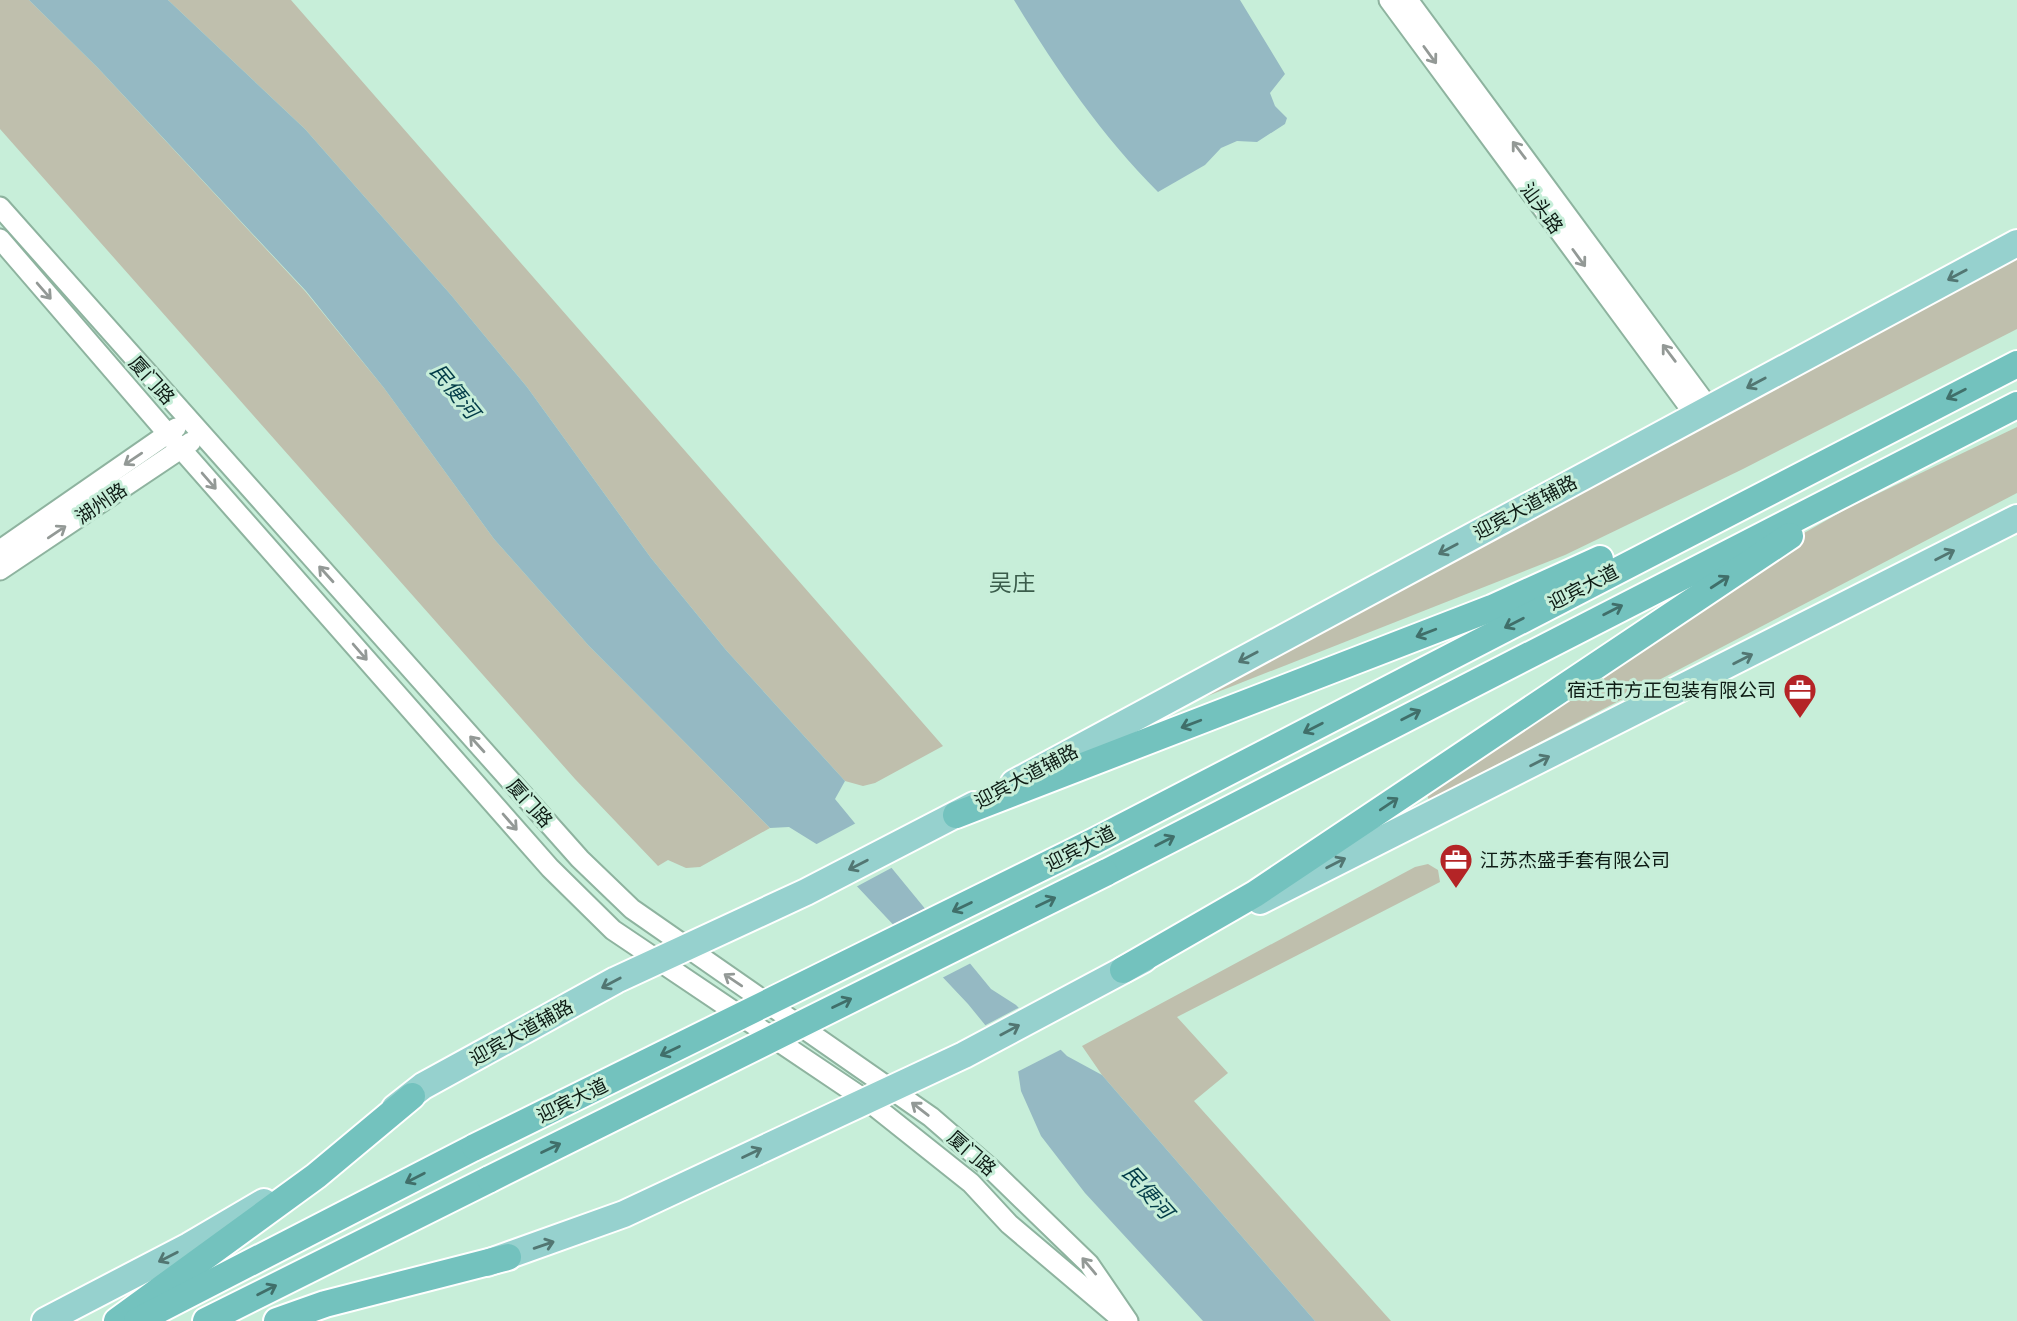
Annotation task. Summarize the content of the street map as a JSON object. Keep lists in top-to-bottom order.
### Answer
{
  "streets": {
    "highway": ["迎宾大道"],
    "main road": ["迎宾大道辅路"],
    "street": ["汕头路", "厦门路", "湖州路"]
  },
  "crossings": [
    ["汕头路", "迎宾大道辅路"],
    ["厦门路", "湖州路"],
    ["厦门路", "迎宾大道辅路"]
  ],
  "districts": ["吴庄"],
  "water": ["民便河"],
  "places": {
    "office": ["宿迁市方正包装有限公司", "江苏杰盛手套有限公司"]
  }
}
